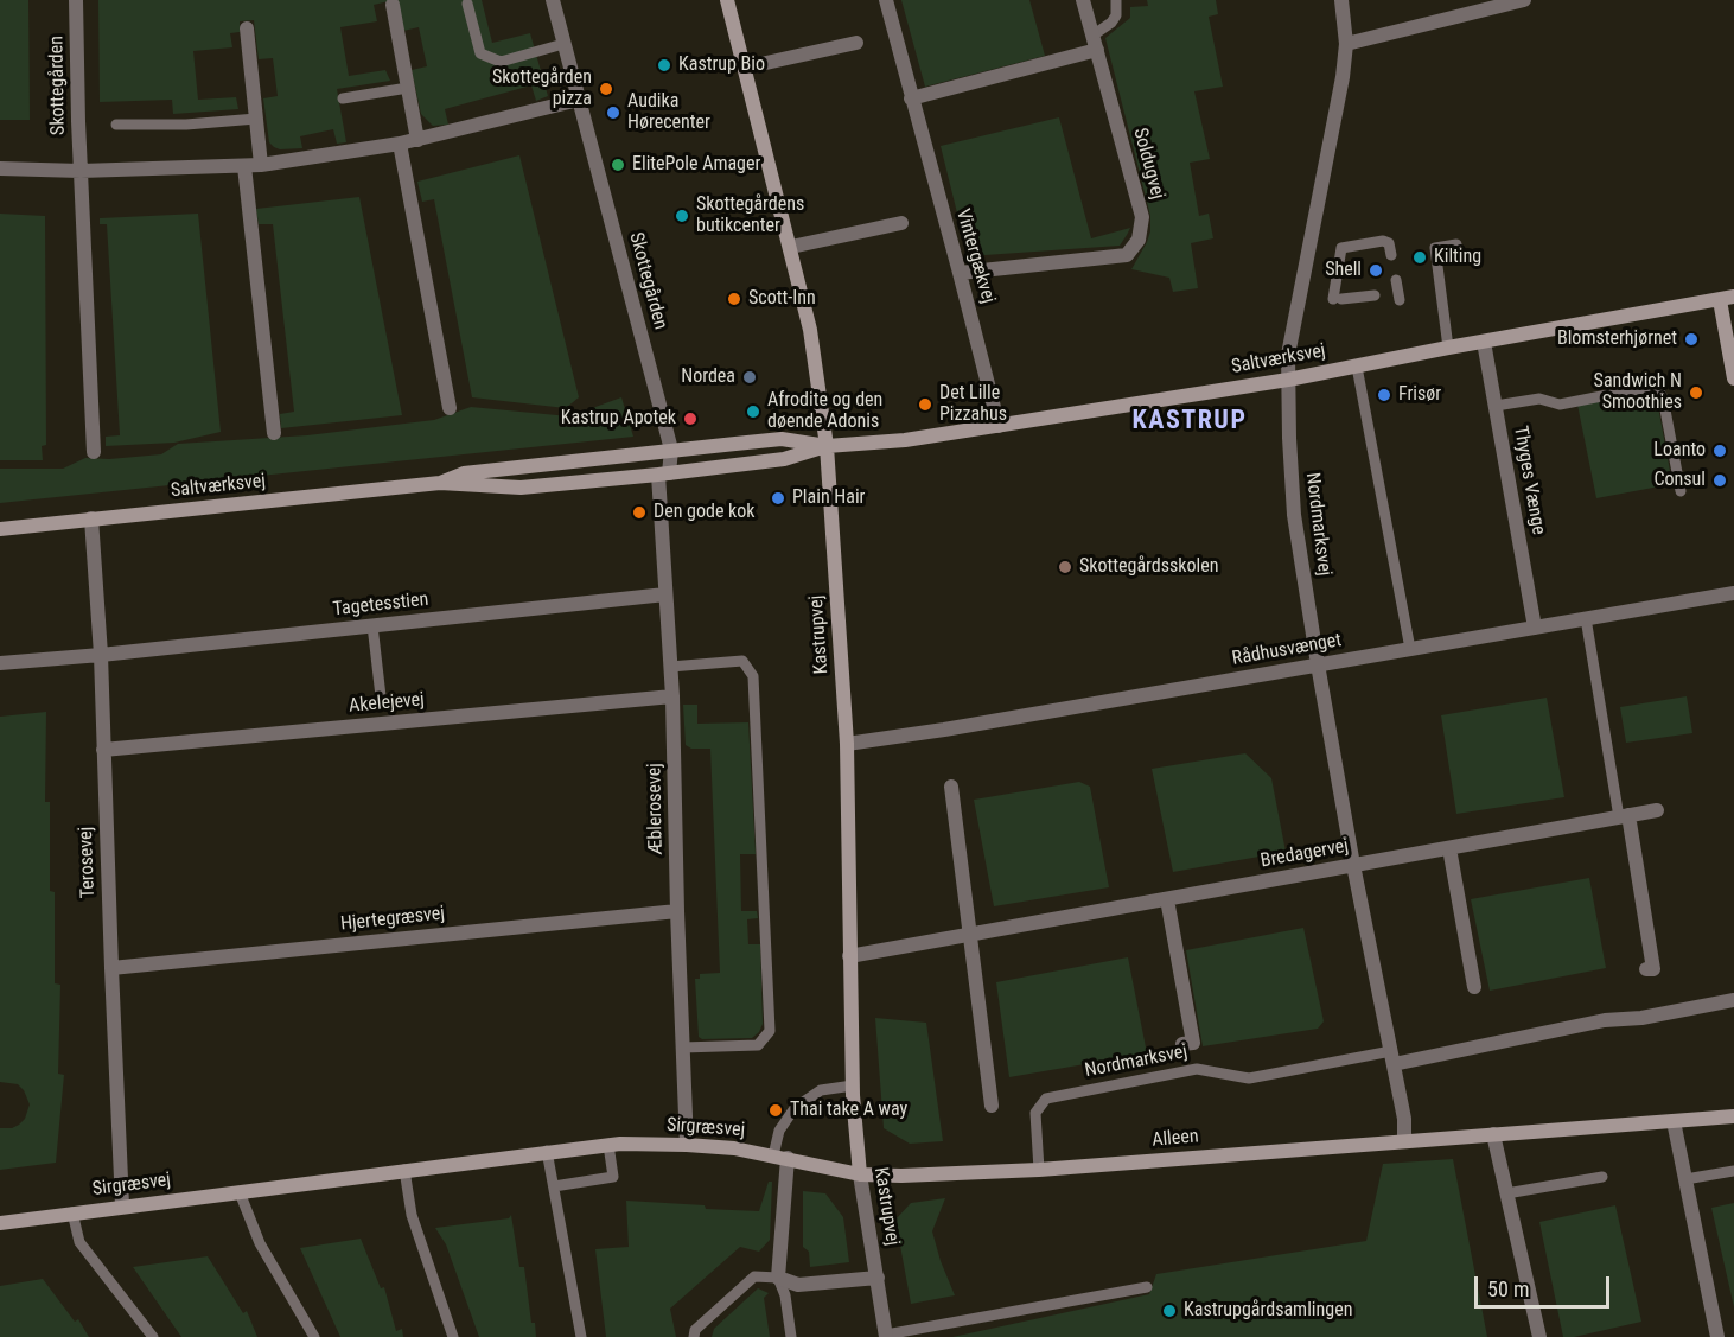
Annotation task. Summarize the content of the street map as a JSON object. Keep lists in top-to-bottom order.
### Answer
{
  "streets": {
    "street": [
      "Skottegården",
      "Soldugvej",
      "Vintergækvej",
      "Saltværksvej",
      "Thyges Vænge",
      "Nordmarksvej",
      "Tagetesstien",
      "Kastrupvej",
      "Rådhusvænget",
      "Akelejevej",
      "Æblerosevej",
      "Bredagervej",
      "Terosevej",
      "Hjertegræsvej",
      "Sirgræsvej",
      "Alleen"
    ]
  },
  "crossings": [
    ["Skottegården", "Saltværksvej"],
    ["Skottegården", "Æblerosevej"],
    ["Soldugvej", "Vintergækvej"],
    ["Vintergækvej", "Saltværksvej"],
    ["Saltværksvej", "Thyges Vænge"],
    ["Saltværksvej", "Nordmarksvej"],
    ["Saltværksvej", "Kastrupvej"],
    ["Saltværksvej", "Æblerosevej"],
    ["Saltværksvej", "Terosevej"],
    ["Thyges Vænge", "Rådhusvænget"],
    ["Nordmarksvej", "Rådhusvænget"],
    ["Nordmarksvej", "Bredagervej"],
    ["Nordmarksvej", "Alleen"],
    ["Tagetesstien", "Æblerosevej"],
    ["Tagetesstien", "Terosevej"],
    ["Kastrupvej", "Rådhusvænget"],
    ["Kastrupvej", "Bredagervej"],
    ["Kastrupvej", "Sirgræsvej"],
    ["Kastrupvej", "Alleen"],
    ["Akelejevej", "Æblerosevej"],
    ["Akelejevej", "Terosevej"],
    ["Æblerosevej", "Hjertegræsvej"],
    ["Æblerosevej", "Sirgræsvej"],
    ["Terosevej", "Hjertegræsvej"],
    ["Terosevej", "Sirgræsvej"],
    ["Sirgræsvej", "Alleen"]
  ],
  "districts": ["KASTRUP"],
  "places": [
    "Kastrup Bio",
    "Skottegården pizza",
    "Audika Hørecenter",
    "ElitePole Amager",
    "Skottegårdens butikcenter",
    "Kilting",
    "Shell",
    "Scott-Inn",
    "Blomsterhjørnet",
    "Nordea",
    "Sandwich N Smoothies",
    "Frisør",
    "Det Lille Pizzahus",
    "Afrodite og den døende Adonis",
    "Kastrup Apotek",
    "Loanto",
    "Consul",
    "Plain Hair",
    "Den gode kok",
    "Skottegårdsskolen",
    "Thai take A way",
    "Kastrupgårdsamlingen"
  ],
  "scale_bar": "50 m"
}
